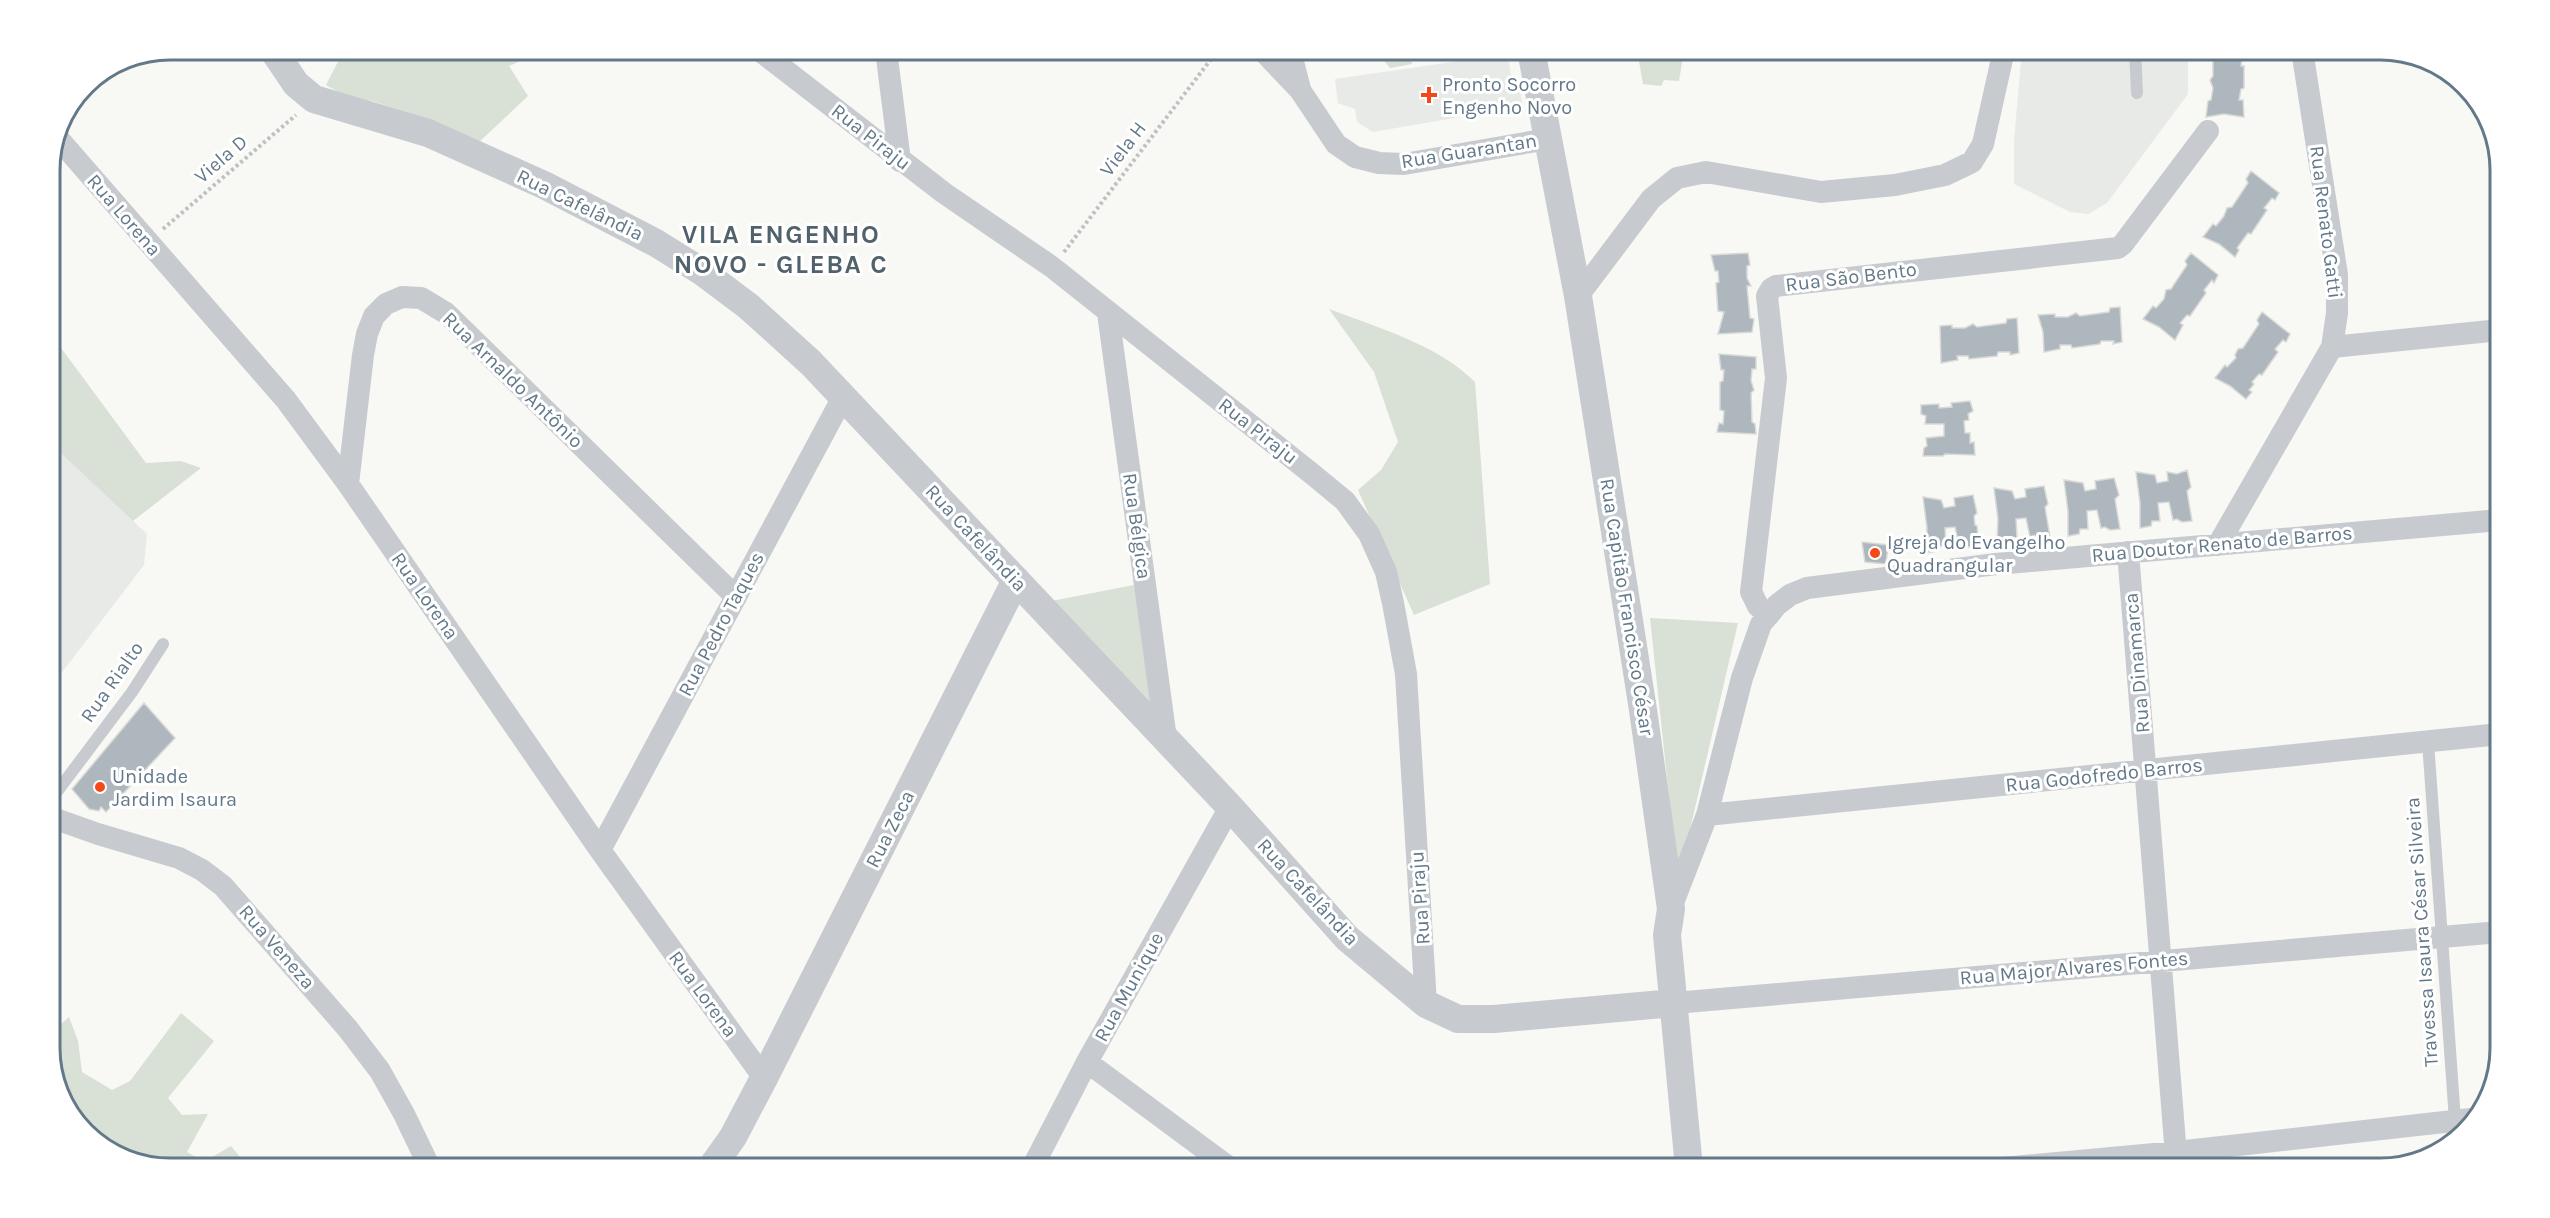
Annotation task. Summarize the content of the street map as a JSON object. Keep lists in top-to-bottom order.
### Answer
{
  "streets": {
    "street": [
      "Rua Piraju",
      "Rua Guarantan",
      "Rua Cafelândia",
      "Rua Lorena",
      "Rua Renato Gatti",
      "Rua São Bento",
      "Rua Arnaldo Antônio",
      "Rua Bélgica",
      "Rua Doutor Renato de Barros",
      "Rua Capitão Francisco César",
      "Rua Pedro Taques",
      "Rua Dinamarca",
      "Rua Godofredo Barros",
      "Rua Zeca",
      "Rua Veneza",
      "Rua Major Alvares Fontes",
      "Rua Munique"
    ],
    "lane": ["Rua Rialto", "Travessa Isaura César Silveira"],
    "path": ["Viela H", "Viela D"]
  },
  "crossings": [
    ["Rua Piraju", "Viela H"],
    ["Rua Piraju", "Rua Cafelândia"],
    ["Rua Piraju", "Rua Bélgica"],
    ["Rua Guarantan", "Rua Capitão Francisco César"],
    ["Viela D", "Rua Cafelândia"],
    ["Viela D", "Rua Lorena"],
    ["Rua Cafelândia", "Rua Bélgica"],
    ["Rua Cafelândia", "Rua Capitão Francisco César"],
    ["Rua Cafelândia", "Rua Pedro Taques"],
    ["Rua Cafelândia", "Rua Zeca"],
    ["Rua Cafelândia", "Rua Major Alvares Fontes"],
    ["Rua Cafelândia", "Rua Munique"],
    ["Rua Lorena", "Rua Arnaldo Antônio"],
    ["Rua Lorena", "Rua Pedro Taques"],
    ["Rua Lorena", "Rua Zeca"],
    ["Rua Renato Gatti", "Rua Doutor Renato de Barros"],
    ["Rua São Bento", "Rua Doutor Renato de Barros"],
    ["Rua Arnaldo Antônio", "Rua Pedro Taques"],
    ["Rua Doutor Renato de Barros", "Rua Capitão Francisco César"],
    ["Rua Doutor Renato de Barros", "Rua Dinamarca"],
    ["Rua Doutor Renato de Barros", "Rua Godofredo Barros"],
    ["Rua Capitão Francisco César", "Rua Major Alvares Fontes"],
    ["Rua Dinamarca", "Rua Godofredo Barros"],
    ["Rua Dinamarca", "Rua Major Alvares Fontes"],
    ["Rua Godofredo Barros", "Travessa Isaura César Silveira"],
    ["Travessa Isaura César Silveira", "Rua Major Alvares Fontes"]
  ],
  "districts": ["VILA ENGENHO NOVO - GLEBA C"],
  "places": {
    "health": ["Pronto Socorro Engenho Novo"],
    "other": ["Igreja do Evangelho Quadrangular", "Unidade Jardim Isaura"]
  }
}
